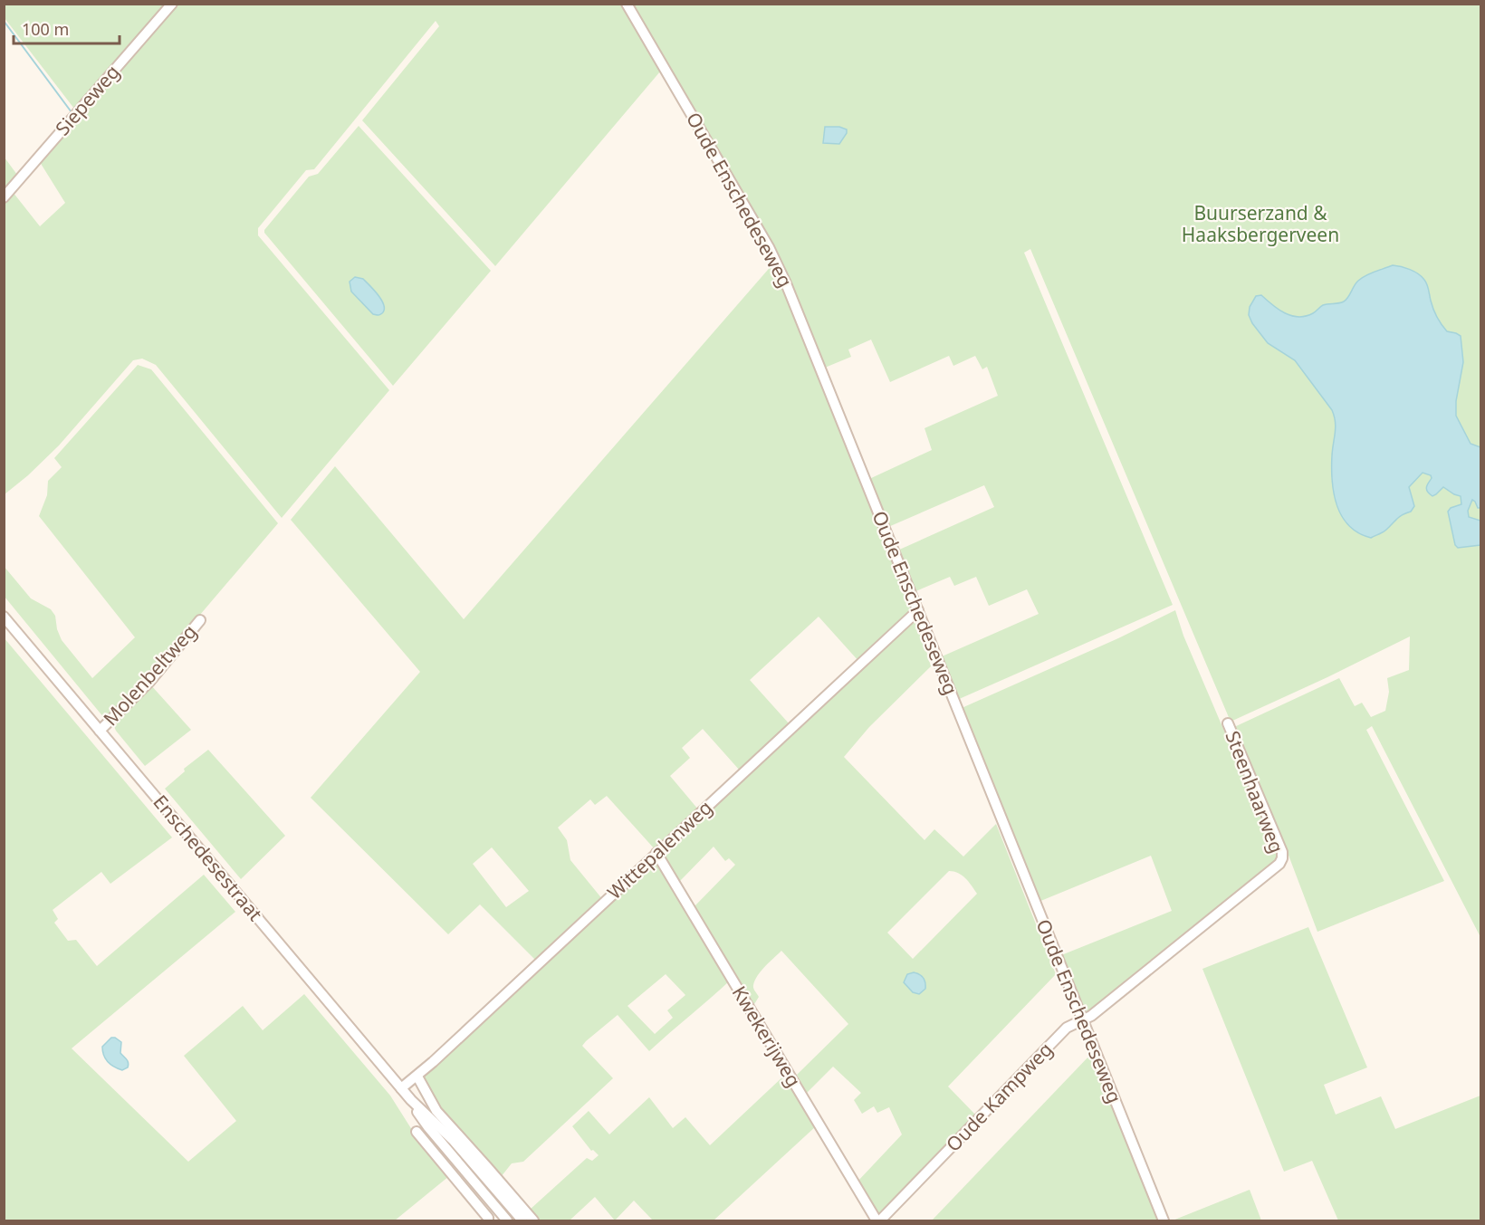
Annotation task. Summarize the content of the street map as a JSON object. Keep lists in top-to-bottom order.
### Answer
{
  "streets": {
    "street": [
      "Siepeweg",
      "Oude Enschedeseweg",
      "Molenbeltweg",
      "Steenhaarweg",
      "Wittepalenweg",
      "Enschedesestraat",
      "Kwekerijweg",
      "Oude Kampweg"
    ]
  },
  "crossings": [
    ["Oude Enschedeseweg", "Wittepalenweg"],
    ["Oude Enschedeseweg", "Oude Kampweg"],
    ["Molenbeltweg", "Enschedesestraat"],
    ["Steenhaarweg", "Oude Kampweg"],
    ["Wittepalenweg", "Enschedesestraat"],
    ["Wittepalenweg", "Kwekerijweg"],
    ["Kwekerijweg", "Oude Kampweg"]
  ],
  "parks": ["Buurserzand & Haaksbergerveen"],
  "scale_bar": "100 m"
}
